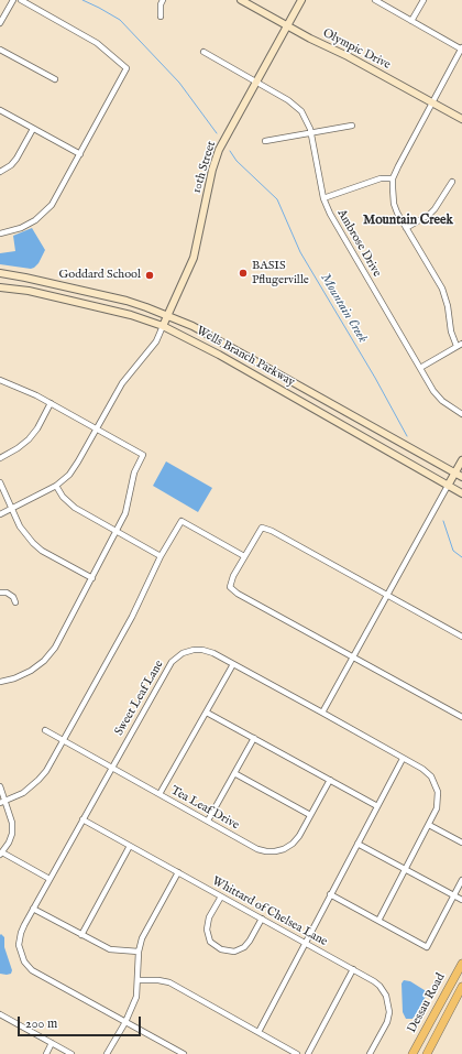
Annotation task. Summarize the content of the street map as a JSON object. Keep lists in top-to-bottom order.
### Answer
{
  "streets": {
    "main road": [
      "Olympic Drive",
      "10th Street",
      "Wells Branch Parkway",
      "Dessau Road"
    ],
    "street": [
      "Ambrose Drive",
      "Sweet Leaf Lane",
      "Tea Leaf Drive",
      "Whittard of Chelsea Lane"
    ]
  },
  "crossings": [
    ["Olympic Drive", "10th Street"],
    ["10th Street", "Ambrose Drive"],
    ["10th Street", "Wells Branch Parkway"],
    ["Sweet Leaf Lane", "Tea Leaf Drive"],
    ["Sweet Leaf Lane", "Whittard of Chelsea Lane"]
  ],
  "districts": ["Mountain Creek"],
  "water": ["Mountain Creek"],
  "places": ["BASIS Pflugerville", "Goddard School"],
  "scale_bar": "200 m"
}
